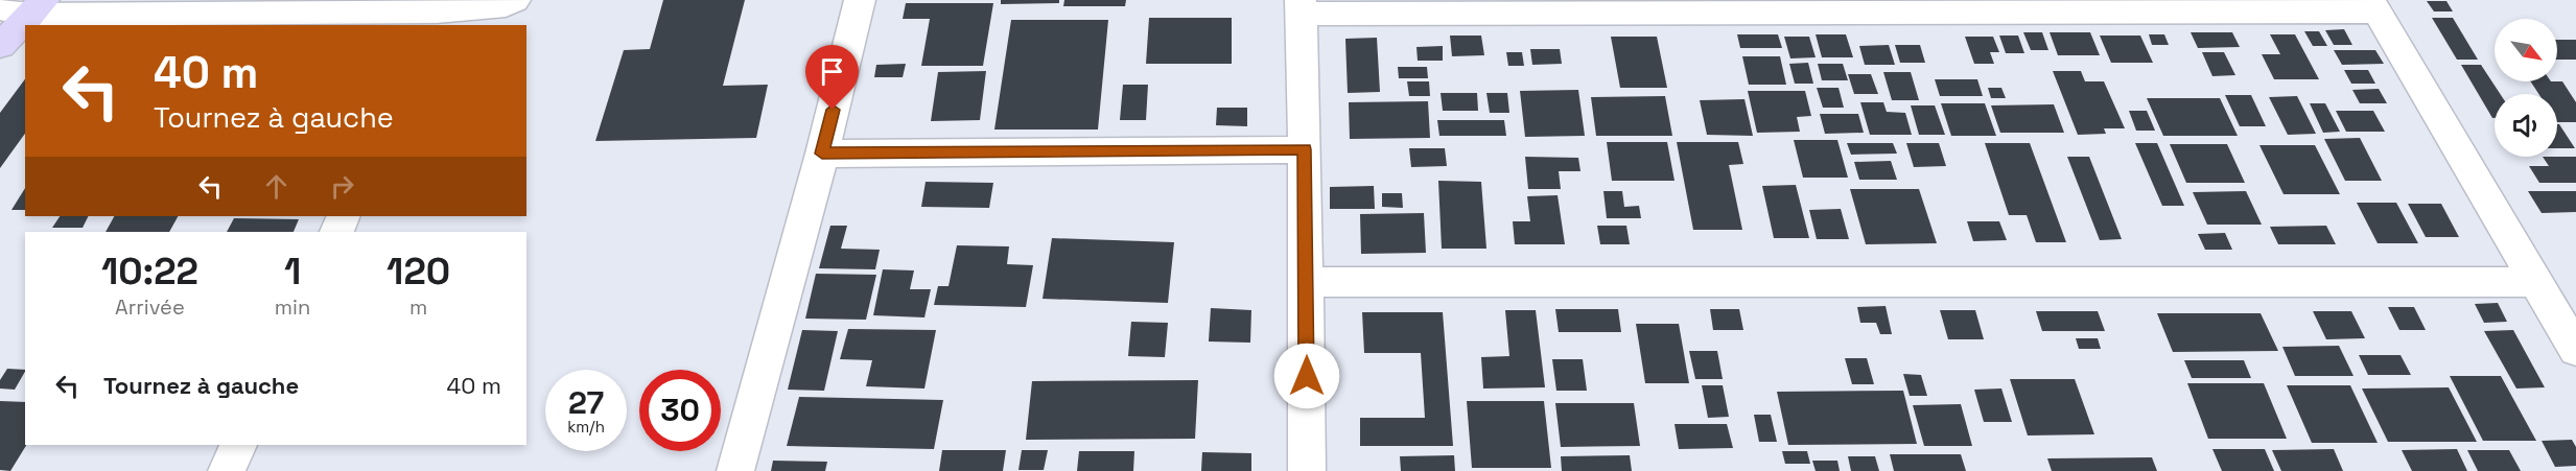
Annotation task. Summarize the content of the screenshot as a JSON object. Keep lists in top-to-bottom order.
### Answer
{
  "north": "bottom right",
  "page": {
    "turn": ["40 m", "Tournez à gauche"],
    "eta": [
      "10:22",
      "Arrivée",
      "1",
      "min",
      "120",
      "m"
    ],
    "list": [
      {
        "name": "Tournez à gauche",
        "value": "40 m"
      }
    ],
    "speed": "27 km/h",
    "limit": "30"
  }
}
